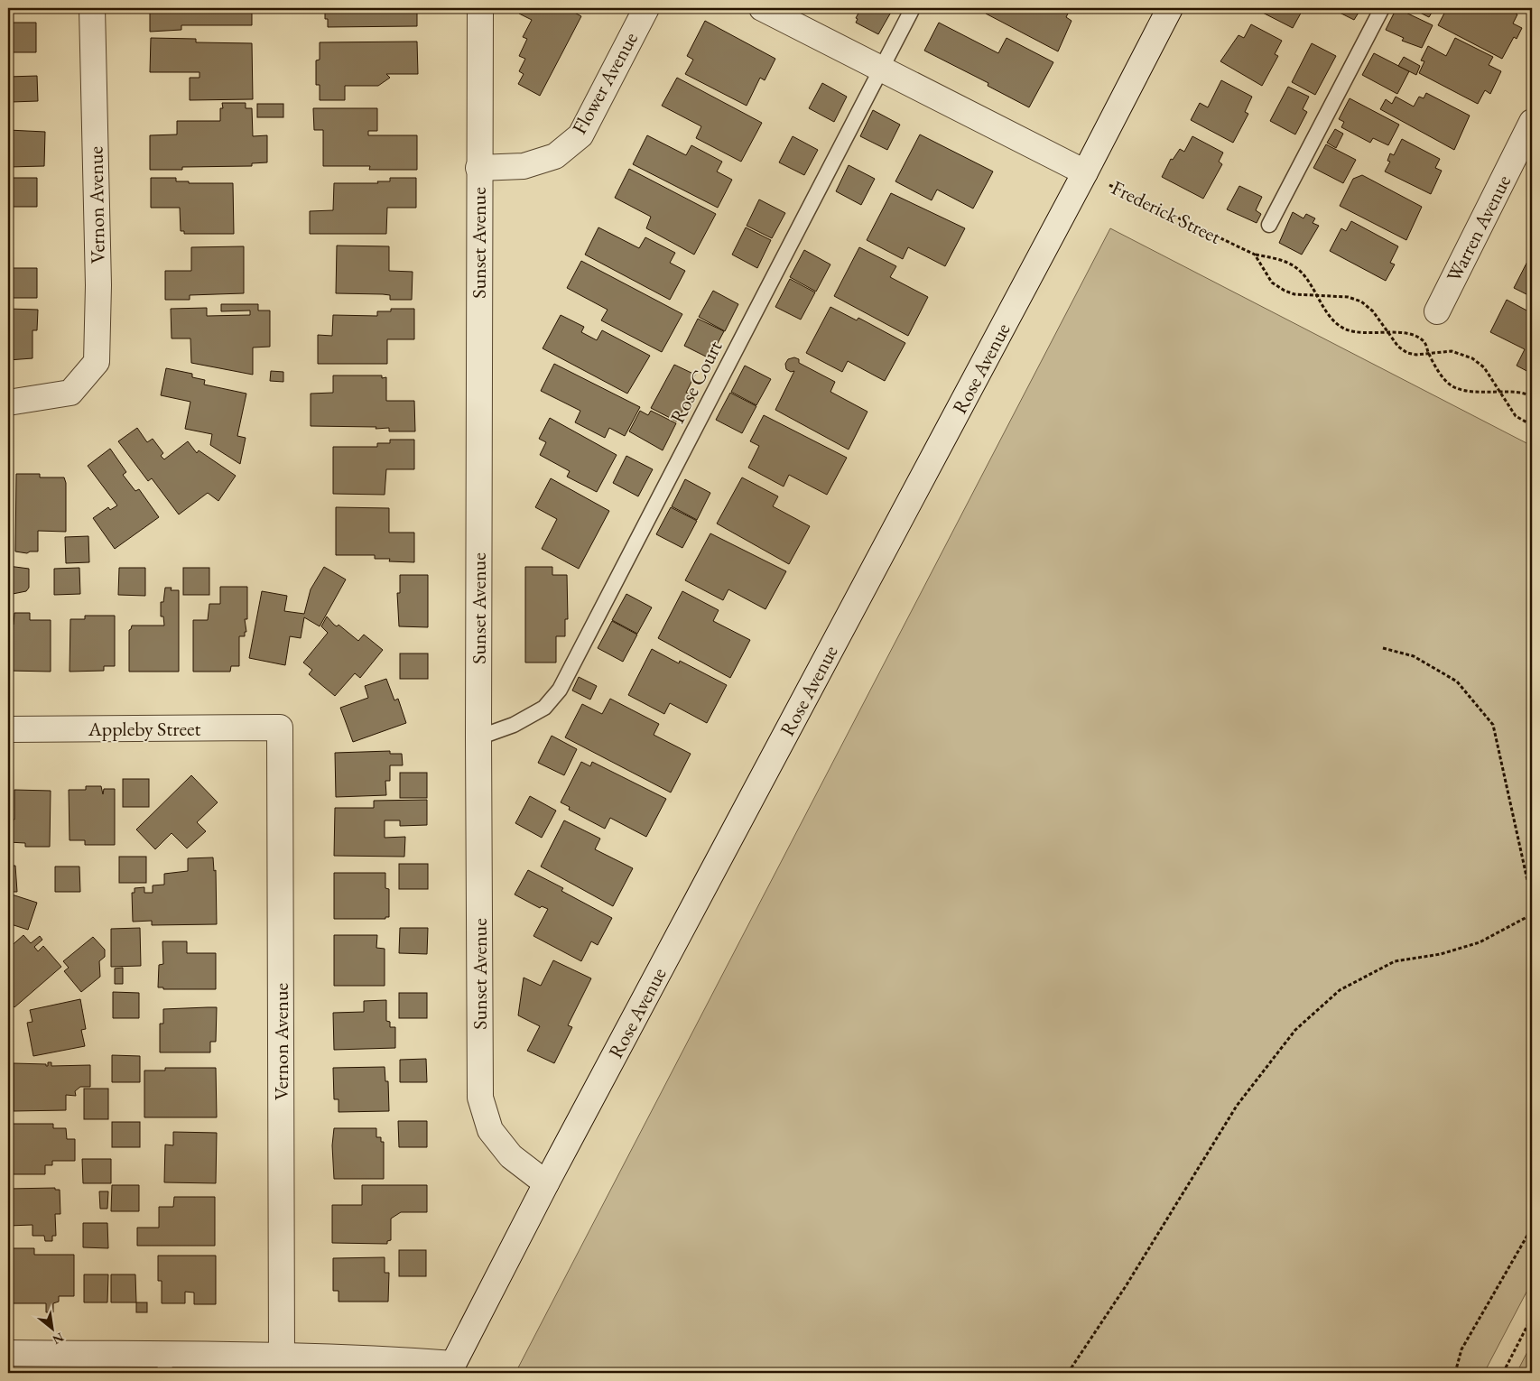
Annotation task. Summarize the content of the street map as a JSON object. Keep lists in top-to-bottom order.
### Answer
{
  "streets": {
    "street": [
      "Flower Avenue",
      "Vernon Avenue",
      "Warren Avenue",
      "Sunset Avenue",
      "Rose Avenue",
      "Appleby Street"
    ],
    "lane": ["Rose Court"],
    "path": ["Frederick Street"]
  },
  "crossings": [
    ["Flower Avenue", "Sunset Avenue"],
    ["Vernon Avenue", "Appleby Street"],
    ["Frederick Street", "Rose Avenue"],
    ["Sunset Avenue", "Rose Avenue"],
    ["Sunset Avenue", "Rose Court"]
  ],
  "north": "bottom right"
}
